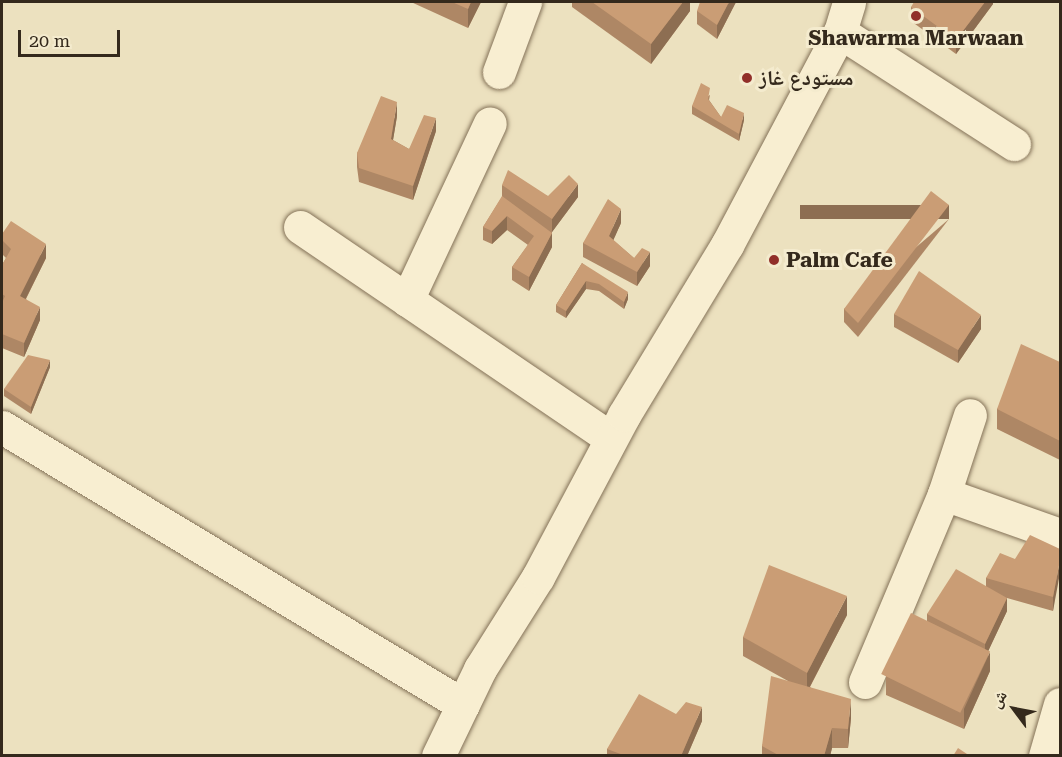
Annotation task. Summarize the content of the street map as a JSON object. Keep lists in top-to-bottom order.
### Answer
{
  "places": ["Shawarma Marwaan", "مستودع غاز", "Palm Cafe"],
  "scale_bar": "20 m",
  "north": "top left"
}
